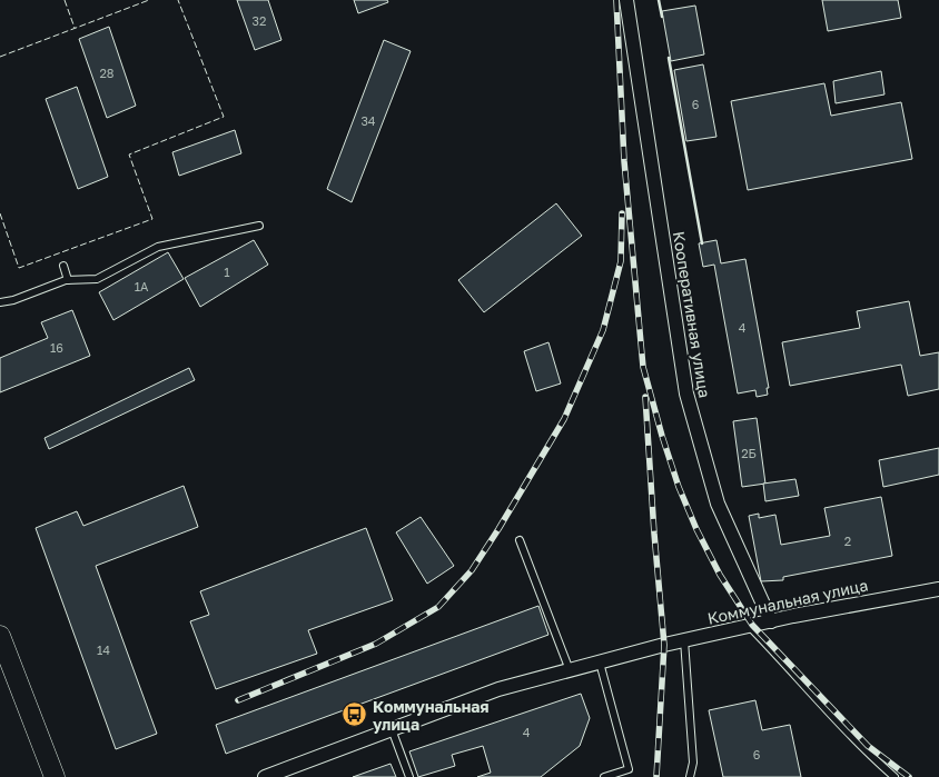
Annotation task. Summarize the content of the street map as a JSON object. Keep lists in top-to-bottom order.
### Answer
{
  "streets": {
    "street": ["Кооперативная улица", "Коммунальная улица"]
  },
  "crossings": [
    ["Кооперативная улица", "Коммунальная улица"]
  ],
  "places": {
    "bus stop": ["Коммунальная улица"]
  },
  "house_numbers": [
    "32",
    "28",
    "6",
    "34",
    "1",
    "1А",
    "4",
    "16",
    "2Б",
    "2",
    "14",
    "4",
    "6"
  ]
}
